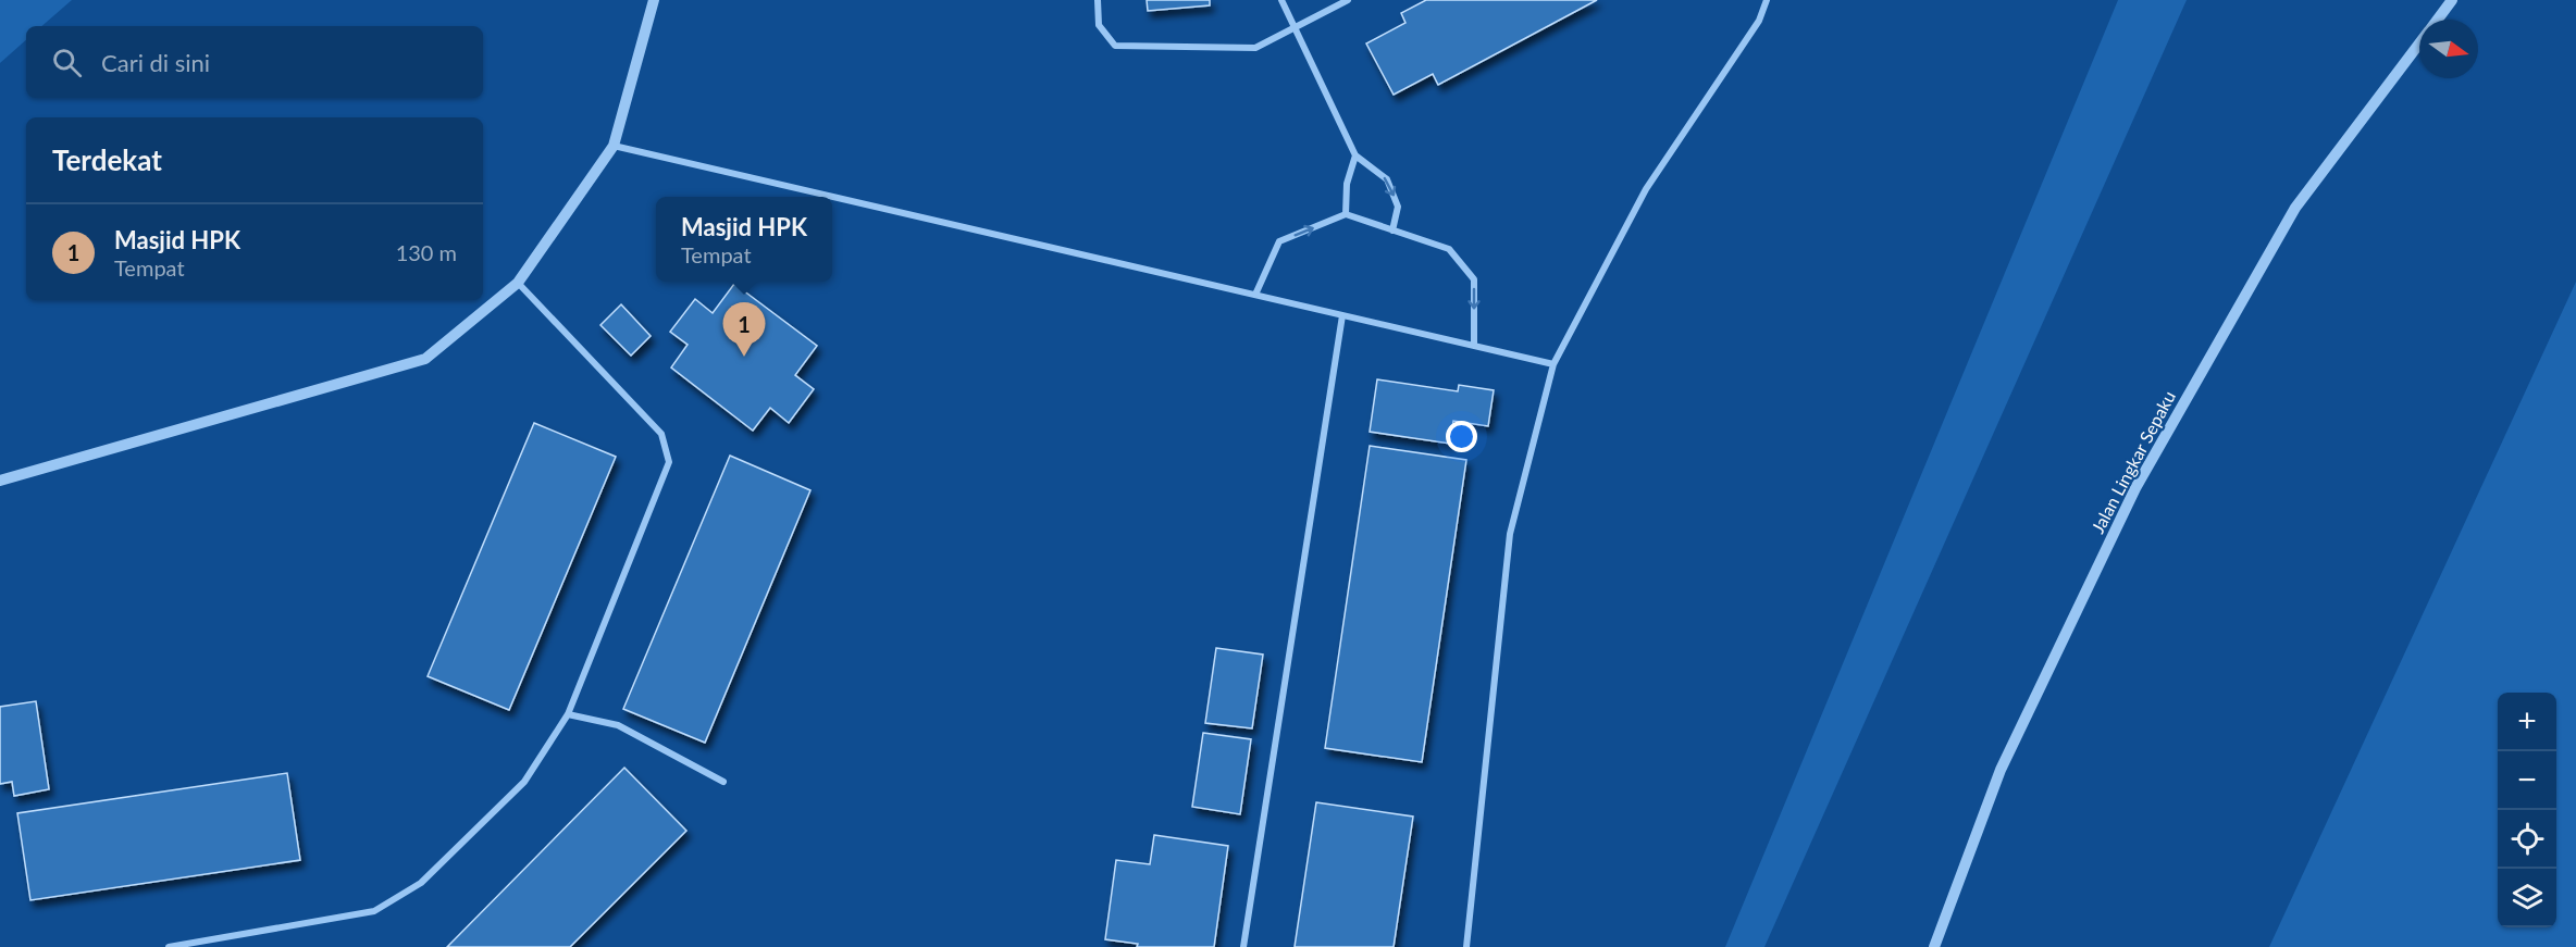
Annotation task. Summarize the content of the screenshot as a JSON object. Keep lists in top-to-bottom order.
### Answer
{
  "streets": {
    "street": ["Jalan Lingkar Sepaku"]
  },
  "north": "right",
  "page": {
    "search": "Cari di sini",
    "heading": "Terdekat",
    "popup": ["Masjid HPK", "Tempat"],
    "list": [
      {
        "mark": "1",
        "name": "Masjid HPK",
        "note": "Tempat",
        "value": "130 m"
      }
    ],
    "pins": "1",
    "map_buttons": ["+", "−"]
  }
}
